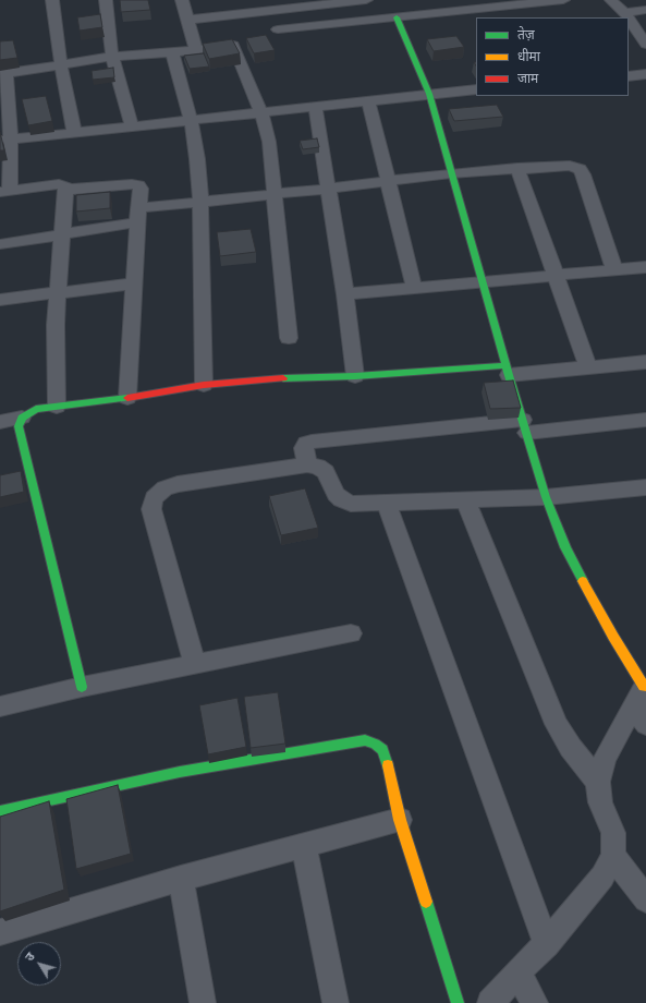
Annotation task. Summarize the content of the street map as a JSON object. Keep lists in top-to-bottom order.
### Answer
{
  "legend": ["तेज़", "धीमा", "जाम"],
  "north": "top left"
}
